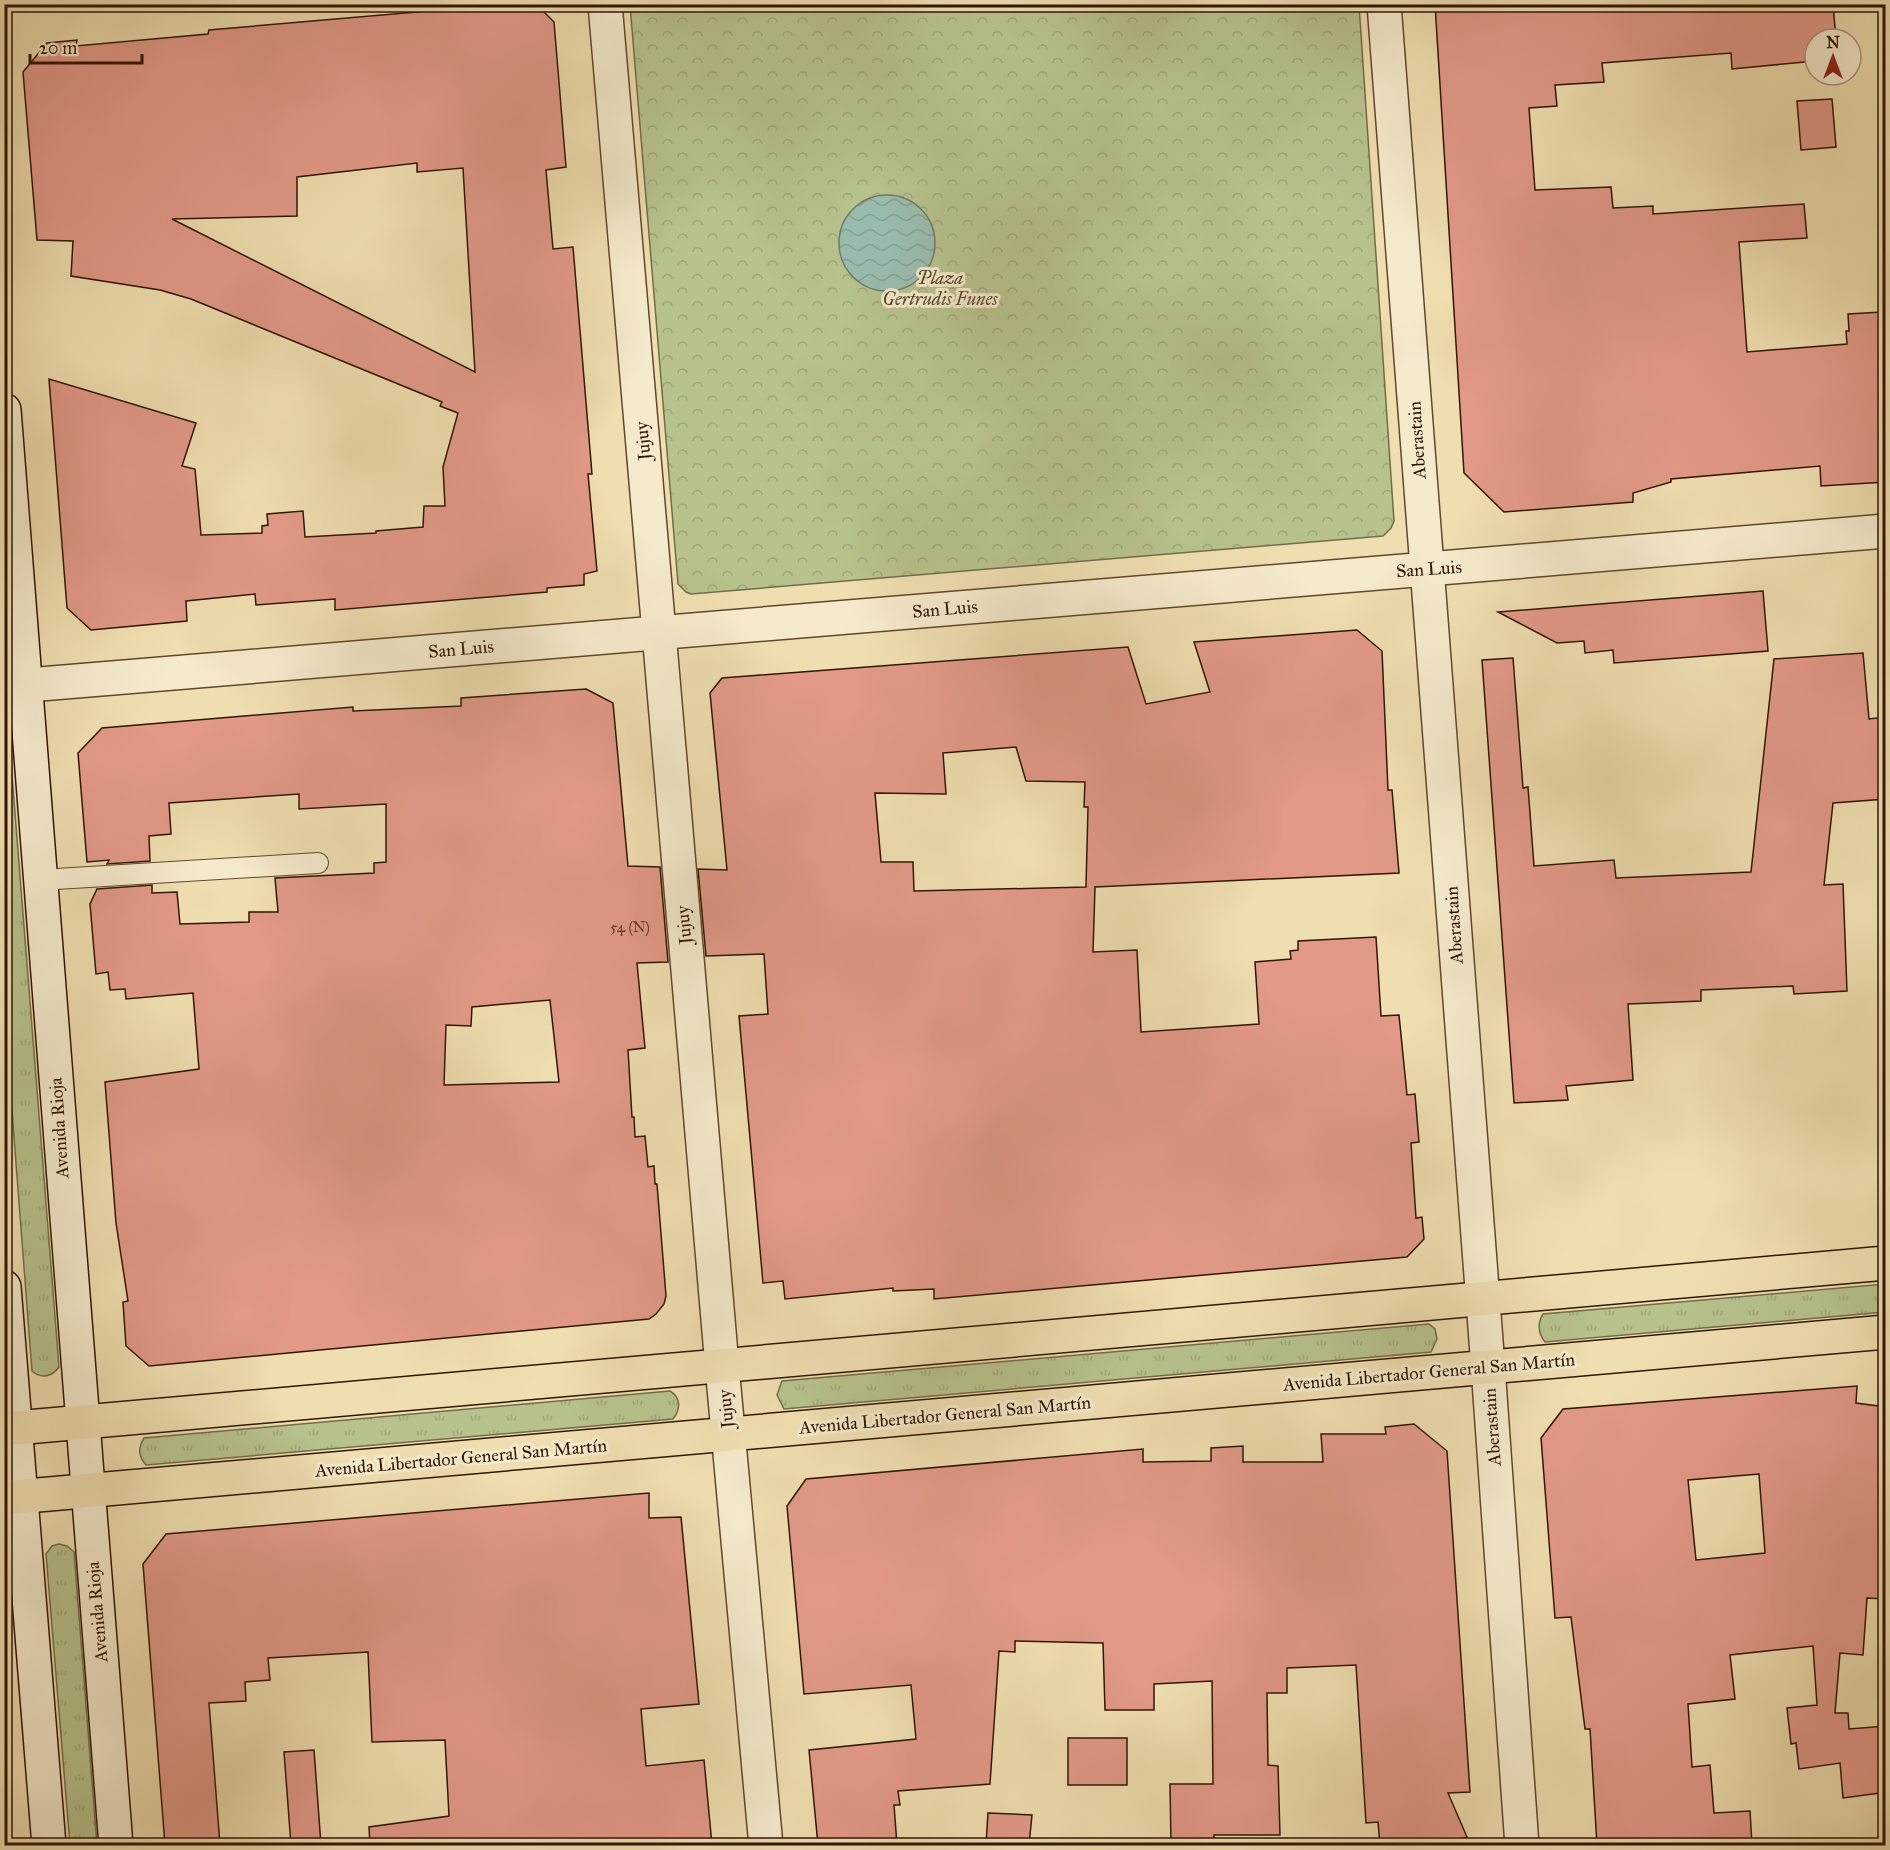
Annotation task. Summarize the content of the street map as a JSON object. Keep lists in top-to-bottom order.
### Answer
{
  "streets": {
    "main road": ["Avenida Libertador General San Martín"],
    "street": [
      "Aberastain",
      "Jujuy",
      "San Luis",
      "Avenida Rioja"
    ]
  },
  "crossings": [
    ["Aberastain", "San Luis"],
    ["Aberastain", "Avenida Libertador General San Martín"],
    ["Jujuy", "San Luis"],
    ["Jujuy", "Avenida Libertador General San Martín"],
    ["San Luis", "Avenida Rioja"],
    ["Avenida Rioja", "Avenida Libertador General San Martín"]
  ],
  "parks": ["Plaza Gertrudis Funes"],
  "house_numbers": ["54 (N)"],
  "scale_bar": "20 m",
  "north": "top"
}
